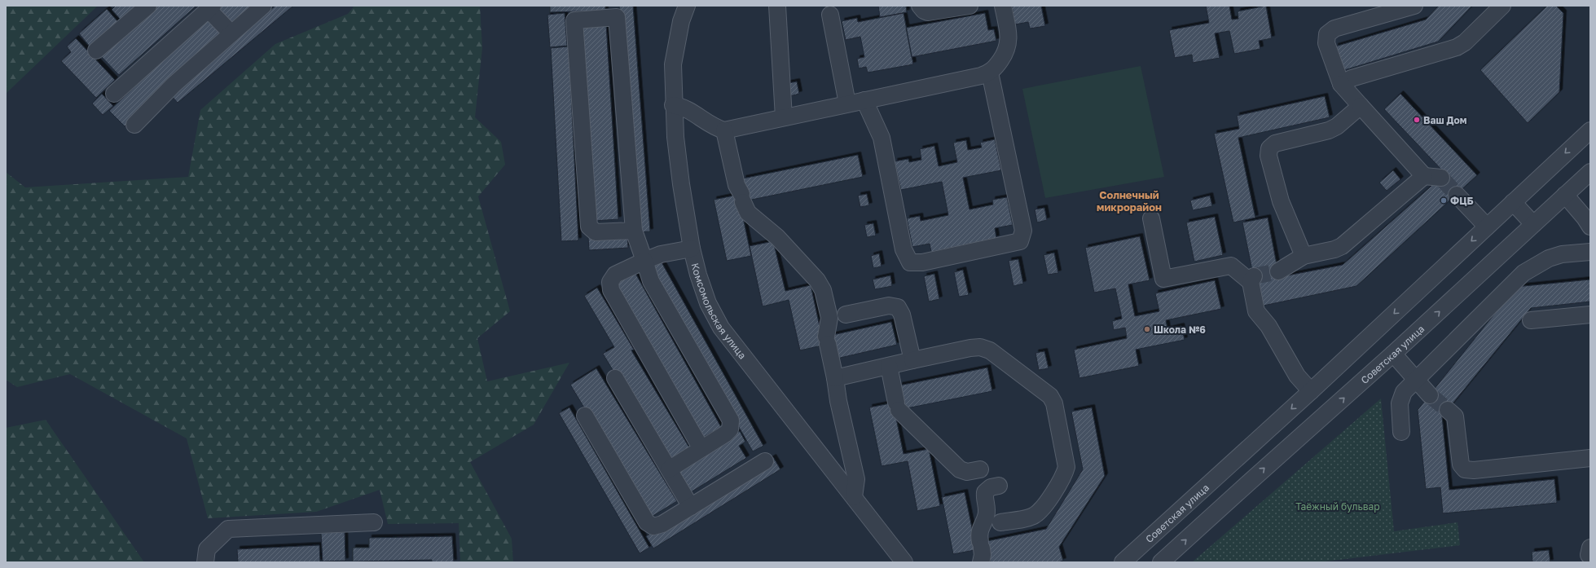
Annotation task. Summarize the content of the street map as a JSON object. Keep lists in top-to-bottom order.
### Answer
{
  "streets": {
    "street": ["Комсомольская улица", "Советская улица"]
  },
  "districts": ["Солнечный микрорайон"],
  "parks": ["Таёжный бульвар"],
  "places": ["Ваш Дом", "ФЦБ", "Школа №6"]
}
